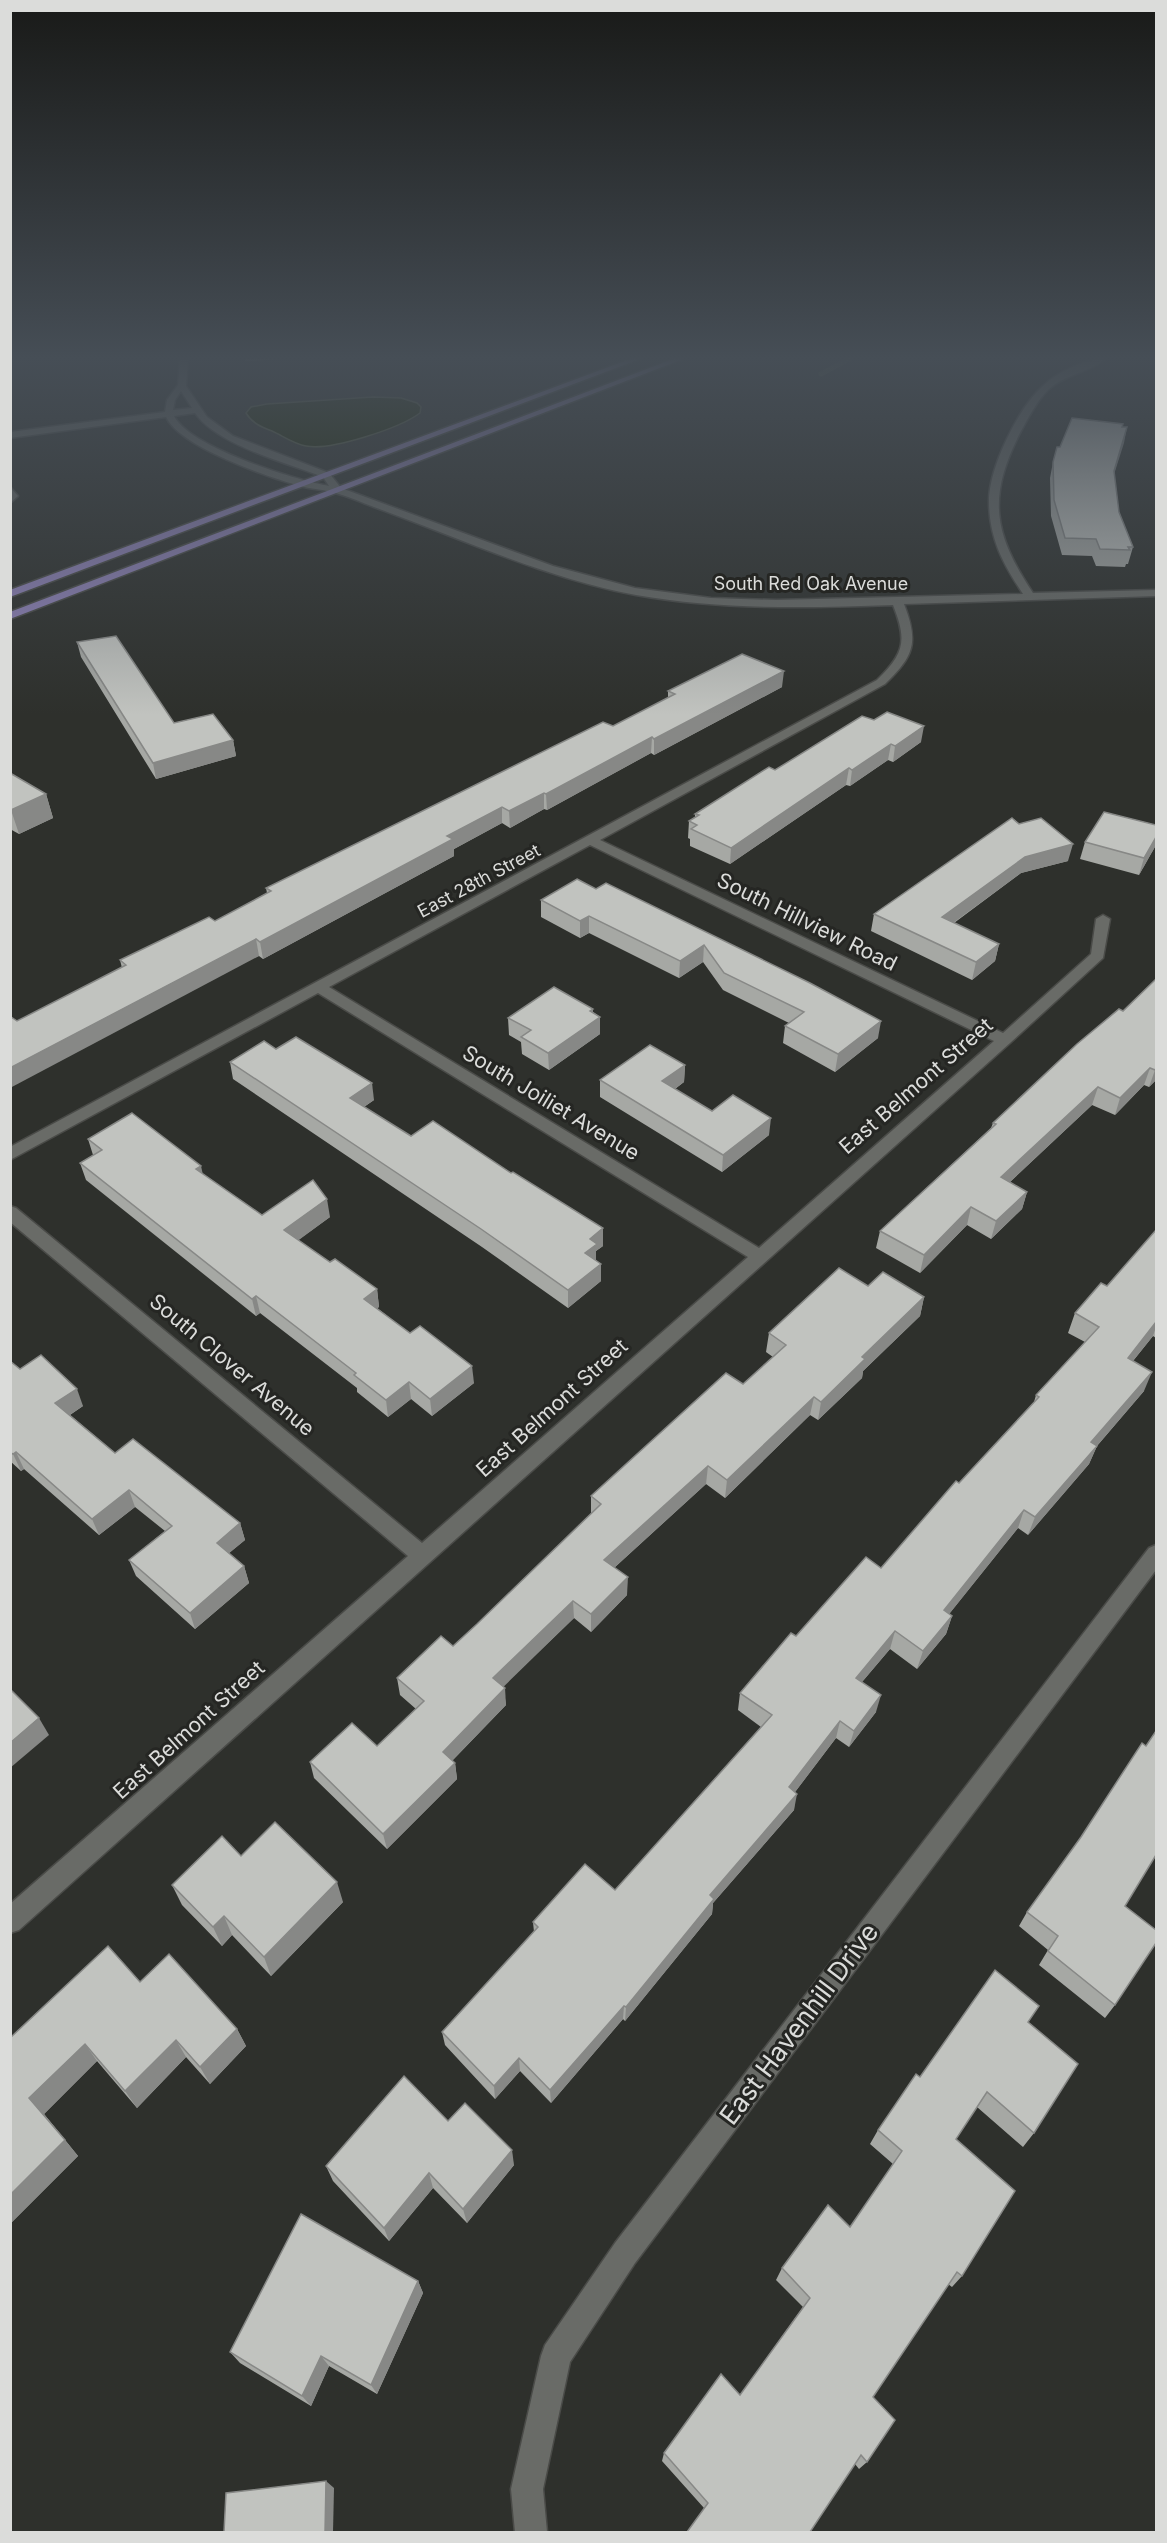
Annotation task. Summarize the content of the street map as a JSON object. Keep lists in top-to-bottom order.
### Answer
{
  "streets": {
    "street": [
      "South Red Oak Avenue",
      "East 28th Street",
      "South Hillview Road",
      "East Belmont Street",
      "South Joiliet Avenue",
      "South Clover Avenue",
      "East Havenhill Drive"
    ]
  },
  "crossings": [
    ["South Red Oak Avenue", "East 28th Street"],
    ["East 28th Street", "South Hillview Road"],
    ["East 28th Street", "South Joiliet Avenue"],
    ["South Hillview Road", "East Belmont Street"],
    ["East Belmont Street", "South Joiliet Avenue"],
    ["East Belmont Street", "South Clover Avenue"]
  ]
}
